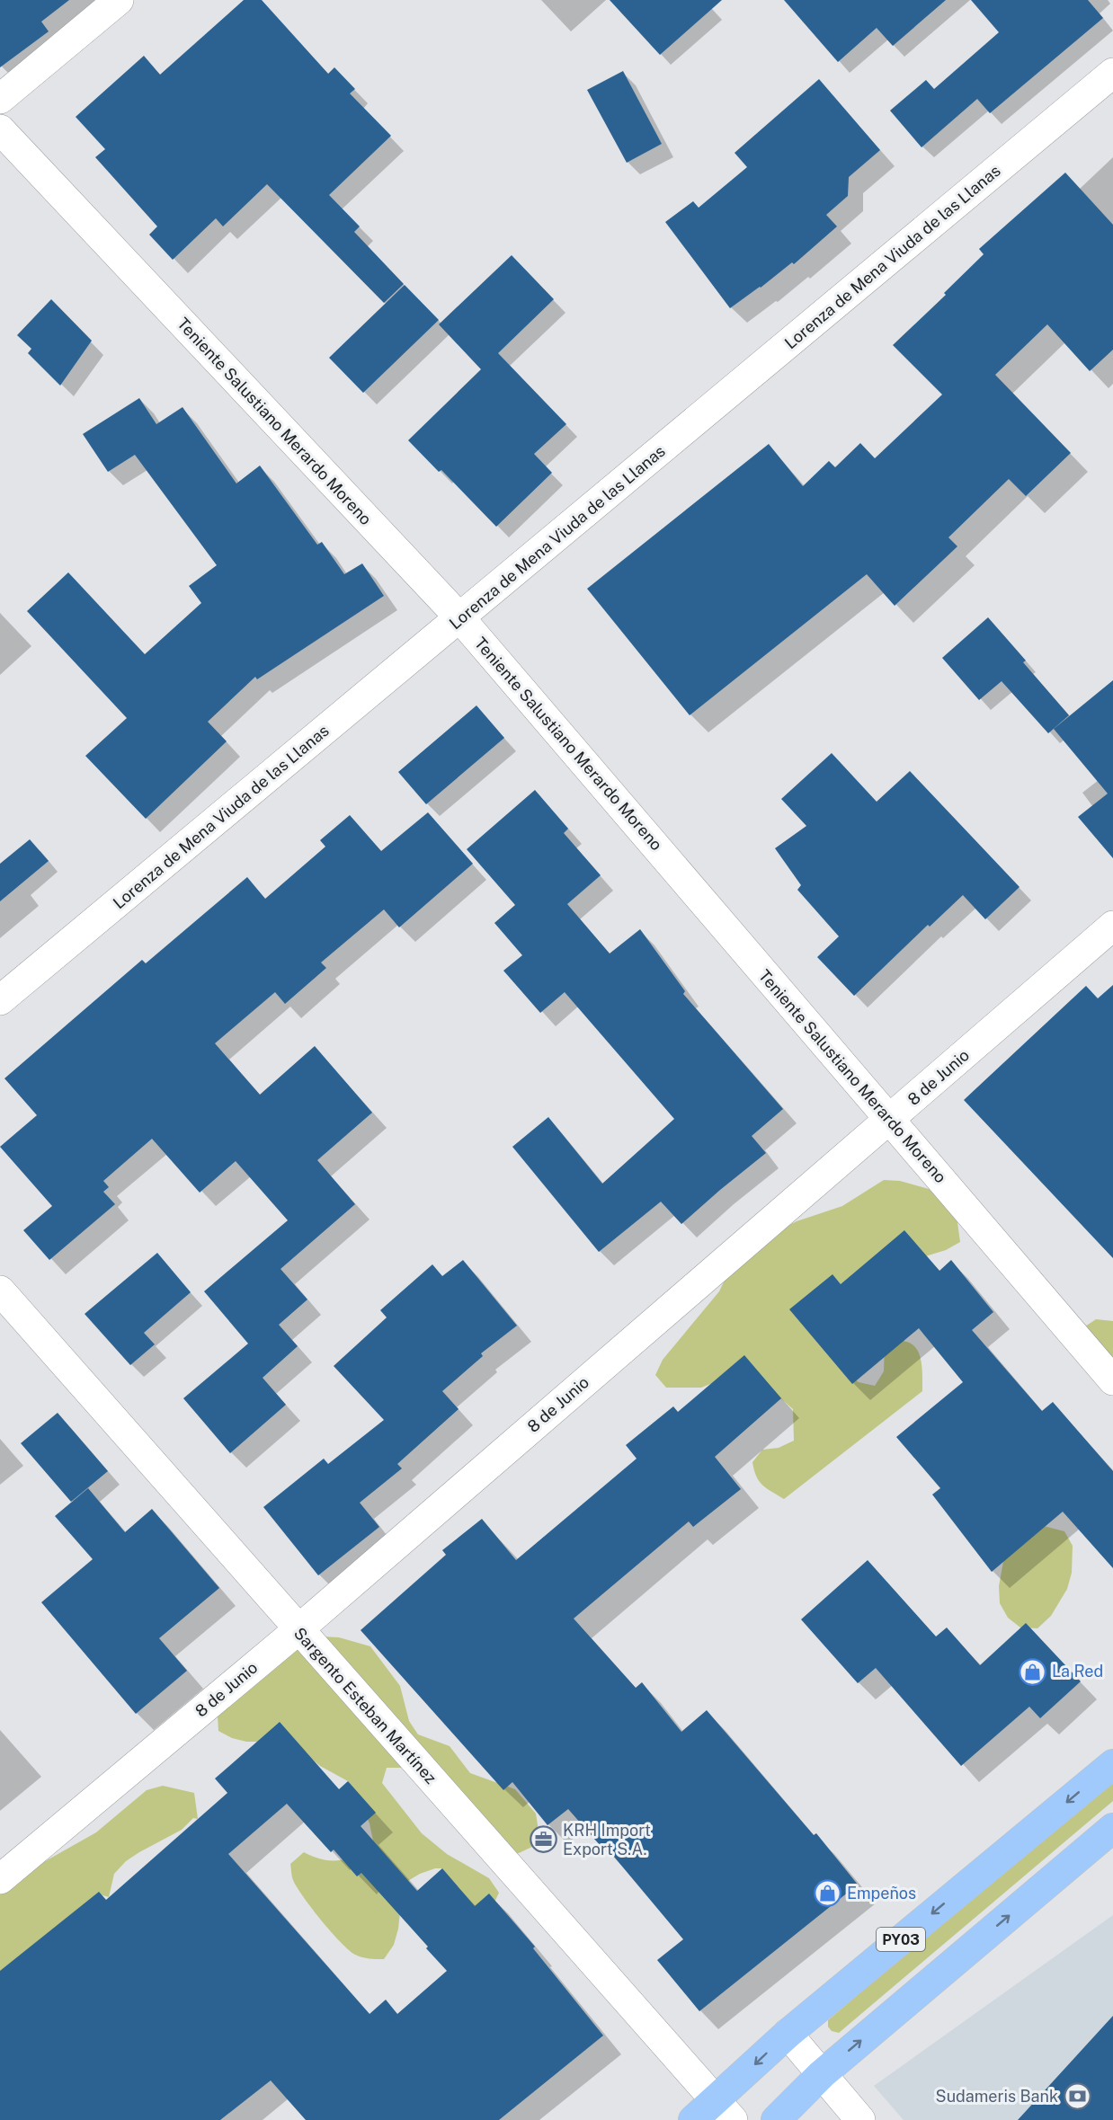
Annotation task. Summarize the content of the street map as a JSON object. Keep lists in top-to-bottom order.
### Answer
{
  "streets": {
    "highway": ["PY03"],
    "street": [
      "Lorenza de Mena Viuda de las Llanas",
      "Teniente Salustiano Merardo Moreno",
      "8 de Junio",
      "Sargento Esteban Martínez"
    ]
  },
  "crossings": [
    ["Lorenza de Mena Viuda de las Llanas", "Teniente Salustiano Merardo Moreno"],
    ["Teniente Salustiano Merardo Moreno", "8 de Junio"],
    ["8 de Junio", "Sargento Esteban Martínez"],
    ["Sargento Esteban Martínez", "PY03"]
  ],
  "places": {
    "shop": ["La Red", "Empeños"],
    "office": ["KRH Import Export S.A."],
    "bank": ["Sudameris Bank"]
  }
}
